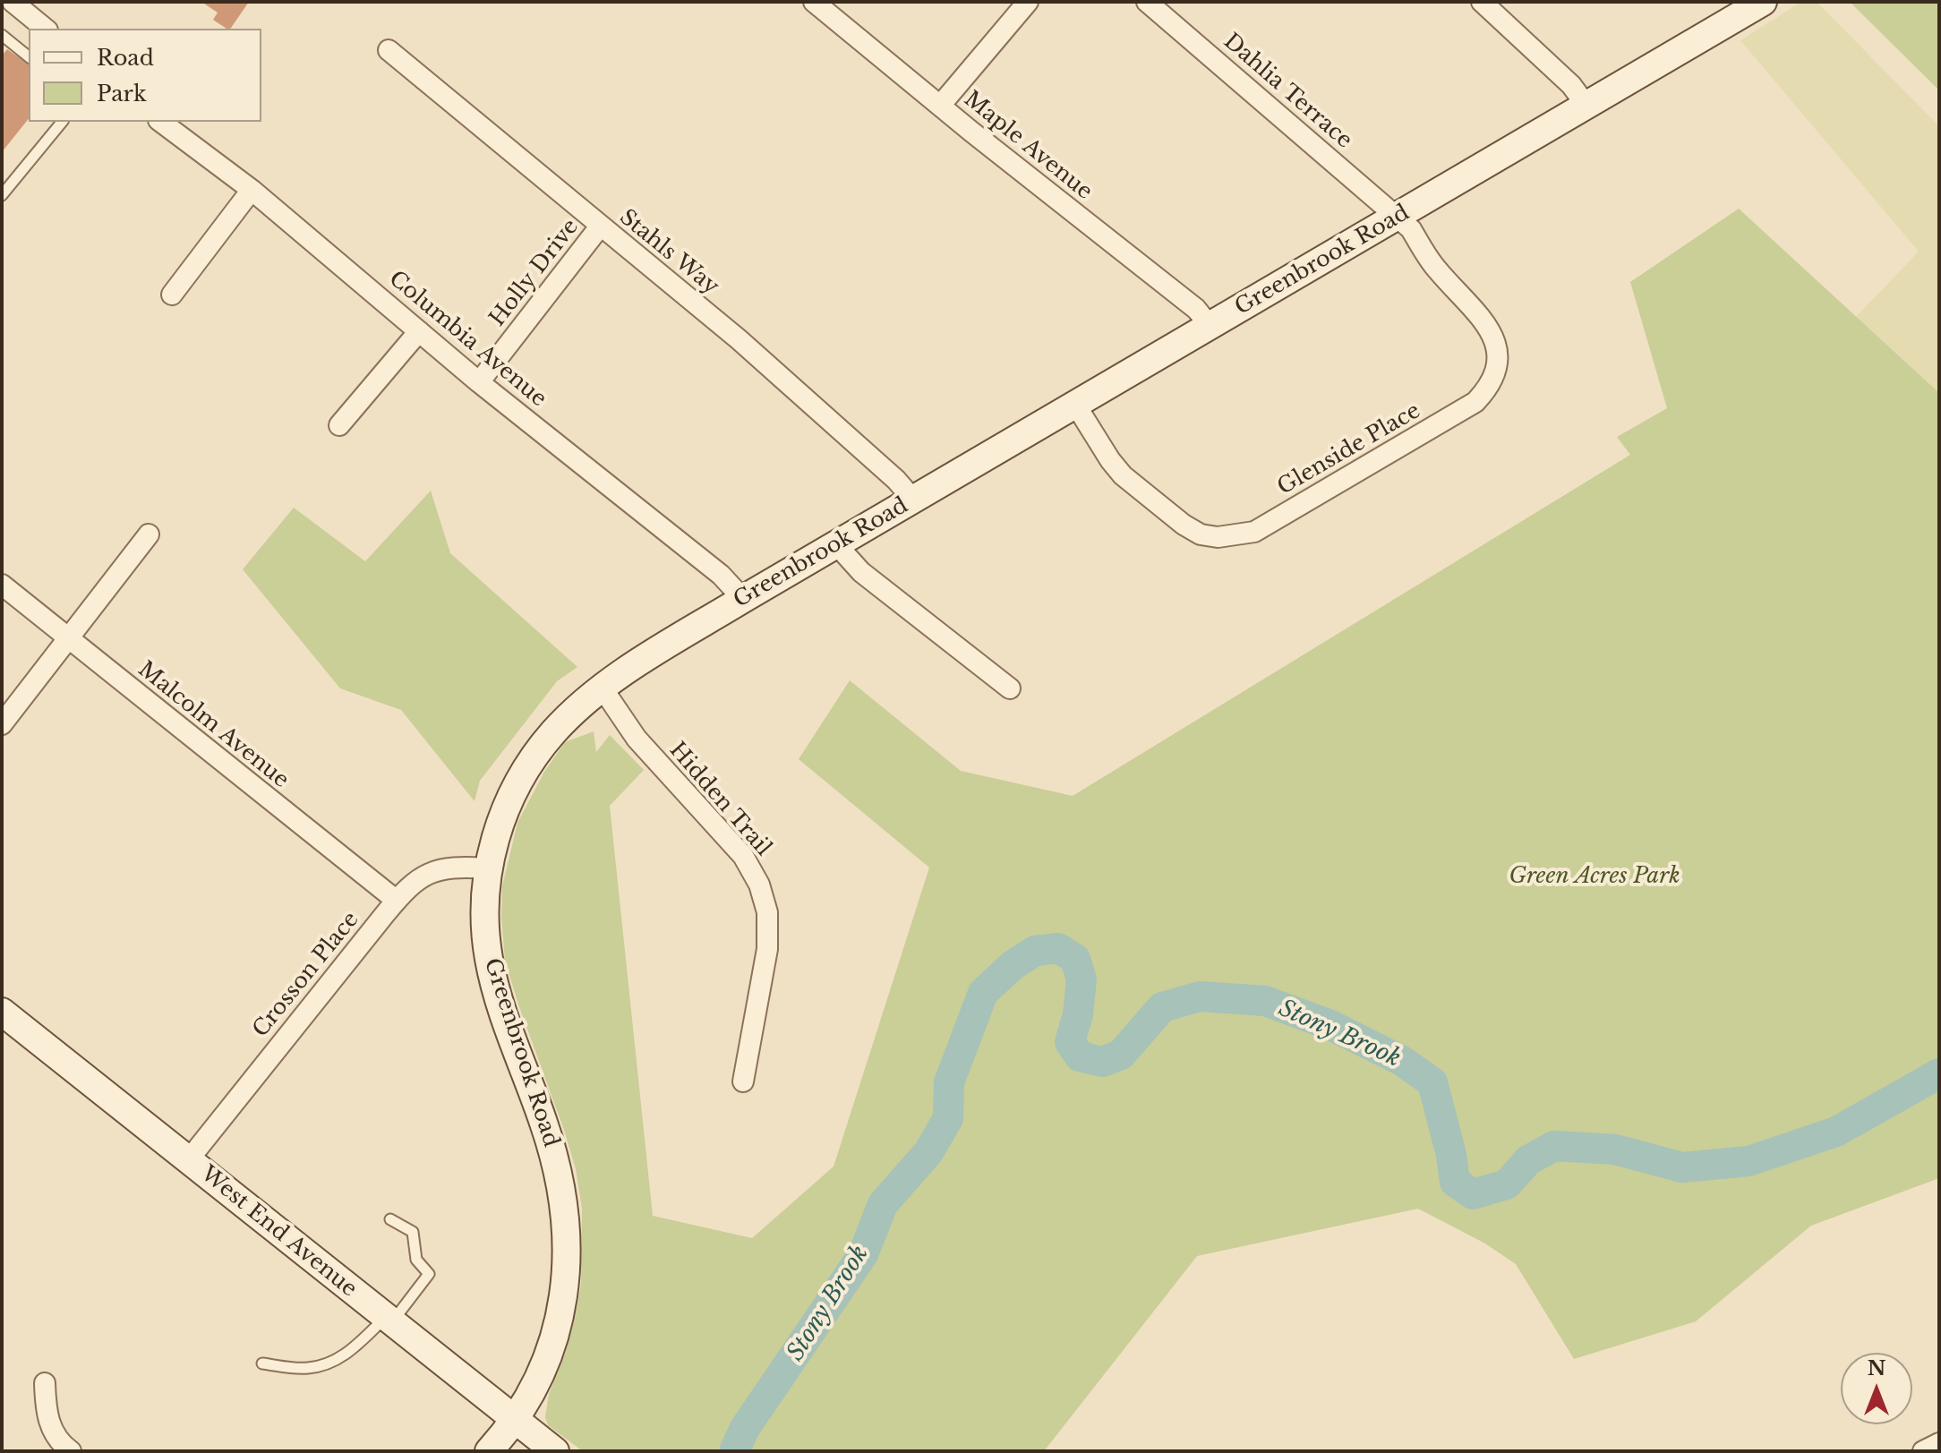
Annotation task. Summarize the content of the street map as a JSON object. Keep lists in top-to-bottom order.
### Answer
{
  "streets": {
    "street": [
      "Dahlia Terrace",
      "Maple Avenue",
      "Stahls Way",
      "Greenbrook Road",
      "Holly Drive",
      "Columbia Avenue",
      "Glenside Place",
      "Malcolm Avenue",
      "Hidden Trail",
      "Crosson Place",
      "West End Avenue"
    ]
  },
  "crossings": [
    ["Dahlia Terrace", "Greenbrook Road"],
    ["Dahlia Terrace", "Glenside Place"],
    ["Maple Avenue", "Greenbrook Road"],
    ["Stahls Way", "Greenbrook Road"],
    ["Stahls Way", "Holly Drive"],
    ["Greenbrook Road", "Columbia Avenue"],
    ["Greenbrook Road", "Glenside Place"],
    ["Greenbrook Road", "Hidden Trail"],
    ["Greenbrook Road", "Crosson Place"],
    ["Greenbrook Road", "West End Avenue"],
    ["Holly Drive", "Columbia Avenue"],
    ["Malcolm Avenue", "Crosson Place"],
    ["Crosson Place", "West End Avenue"]
  ],
  "water": ["Stony Brook"],
  "parks": ["Green Acres Park"],
  "legend": ["Road", "Park"],
  "north": "top"
}
